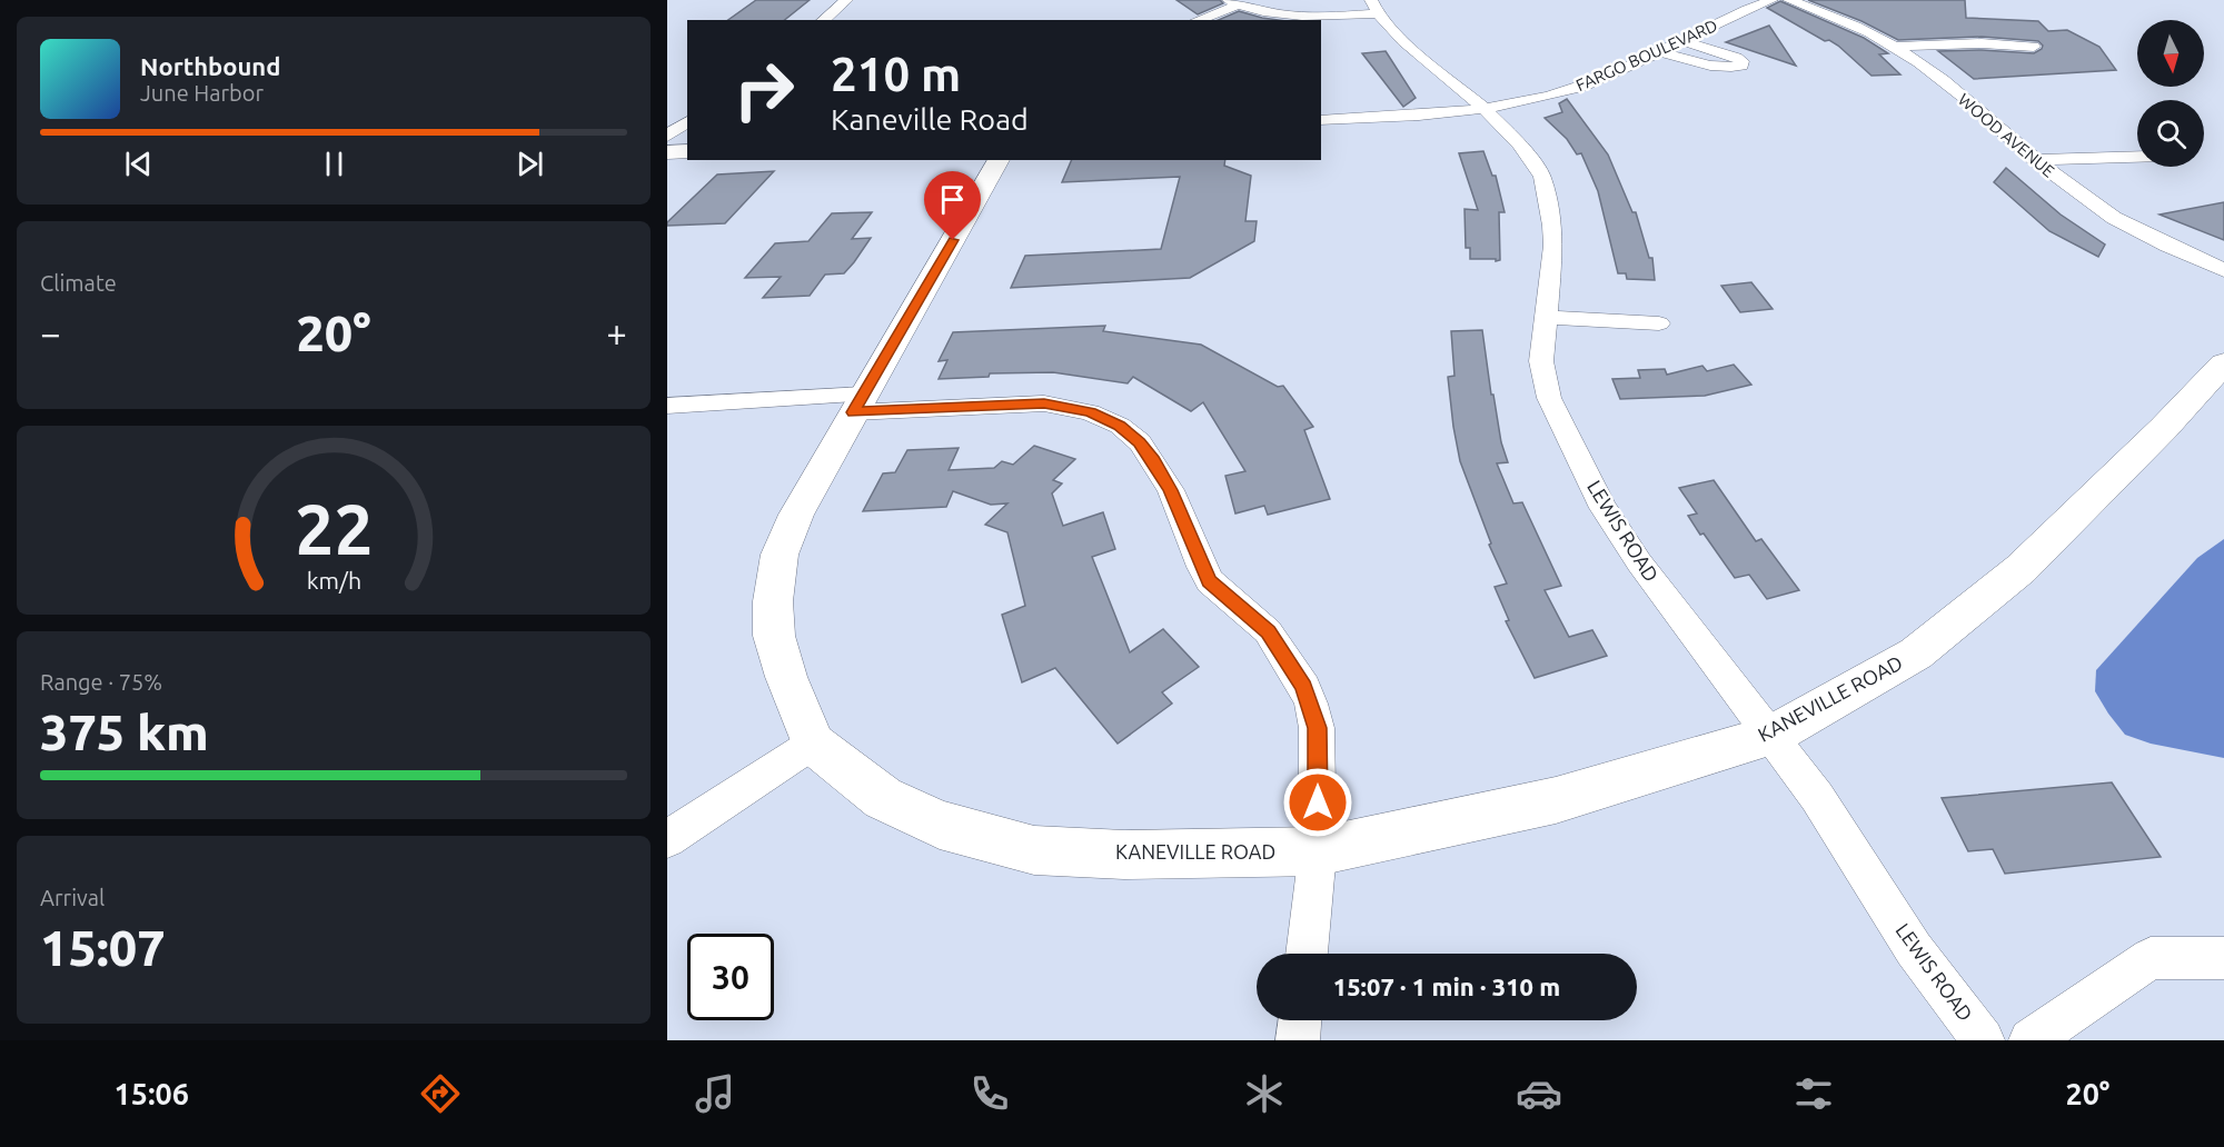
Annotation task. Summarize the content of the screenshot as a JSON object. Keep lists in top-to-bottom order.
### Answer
{
  "streets": {
    "main road": ["KANEVILLE ROAD"],
    "street": ["FARGO BOULEVARD", "WOOD AVENUE", "LEWIS ROAD"]
  },
  "crossings": [
    ["FARGO BOULEVARD", "LEWIS ROAD"],
    ["LEWIS ROAD", "KANEVILLE ROAD"]
  ],
  "north": "bottom",
  "page": {
    "turn": ["210 m", "Kaneville Road"],
    "song": ["Northbound", "June Harbor"],
    "tile": [
      "Climate",
      ["Range · 75%", "375 km"],
      ["Arrival", "15:07"]
    ],
    "heat": ["−", "20°", "+"],
    "limit": "30",
    "trip": "15:07 · 1 min · 310 m",
    "tabs": ["15:06", "20°"],
    "gauge": ["22", "km/h"]
  }
}
